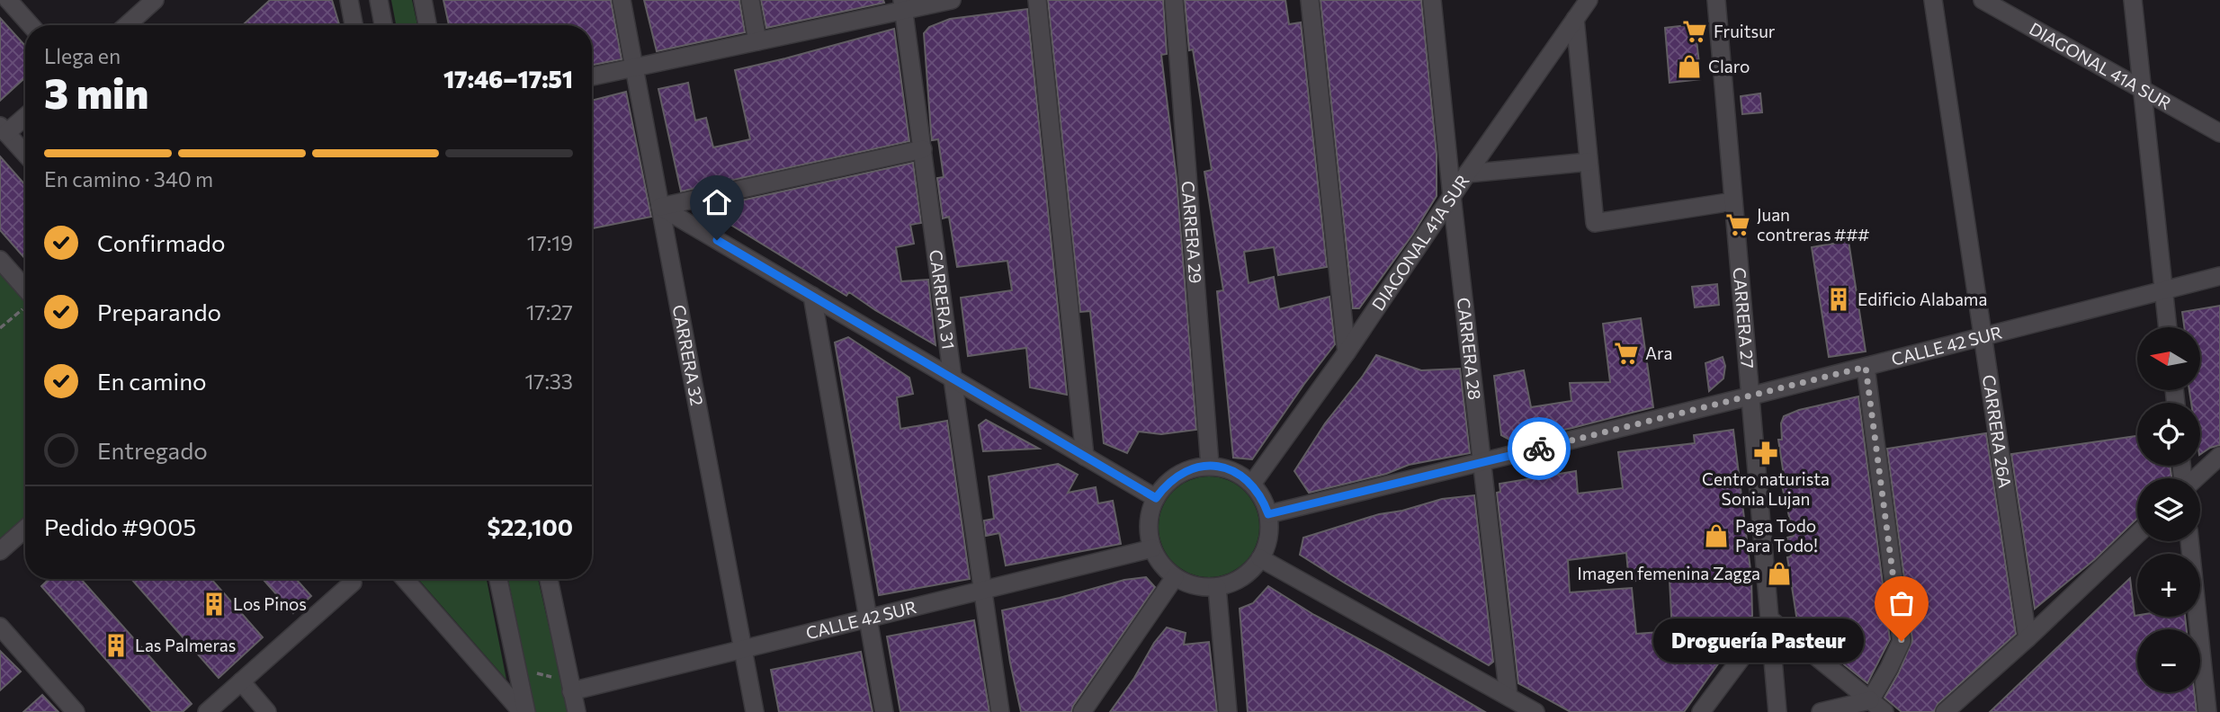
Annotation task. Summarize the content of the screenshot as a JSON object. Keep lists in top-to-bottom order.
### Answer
{
  "streets": {
    "street": [
      "DIAGONAL 41A SUR",
      "CARRERA 29",
      "CARRERA 31",
      "CARRERA 27",
      "CALLE 42 SUR",
      "CARRERA 28",
      "CARRERA 32",
      "CARRERA 26A"
    ]
  },
  "crossings": [
    ["DIAGONAL 41A SUR", "CARRERA 29"],
    ["DIAGONAL 41A SUR", "CALLE 42 SUR"],
    ["DIAGONAL 41A SUR", "CARRERA 28"],
    ["CARRERA 29", "CALLE 42 SUR"],
    ["CARRERA 31", "CALLE 42 SUR"],
    ["CARRERA 27", "CALLE 42 SUR"],
    ["CALLE 42 SUR", "CARRERA 28"],
    ["CALLE 42 SUR", "CARRERA 32"],
    ["CALLE 42 SUR", "CARRERA 26A"]
  ],
  "places": {
    "supermarket": ["Fruitsur", "Juan contreras ###", "Ara"],
    "shop": ["Claro", "Paga Todo Para Todo!", "Imagen femenina Zagga"],
    "building": ["Edificio Alabama", "Los Pinos", "Las Palmeras"],
    "pharmacy": ["Centro naturista Sonia Lujan"],
    "other": ["Droguería Pasteur"]
  },
  "north": "left",
  "page": {
    "heading": ["3 min", "Llega en", "17:46–17:51"],
    "panel": ["Pedido #9005", "$22,100"],
    "bar": "En camino · 340 m",
    "list": [
      ["Confirmado", "17:19"],
      ["Preparando", "17:27"],
      ["En camino", "17:33"],
      "Entregado"
    ],
    "map_buttons": ["+", "−"],
    "bubble": "Droguería Pasteur"
  }
}
